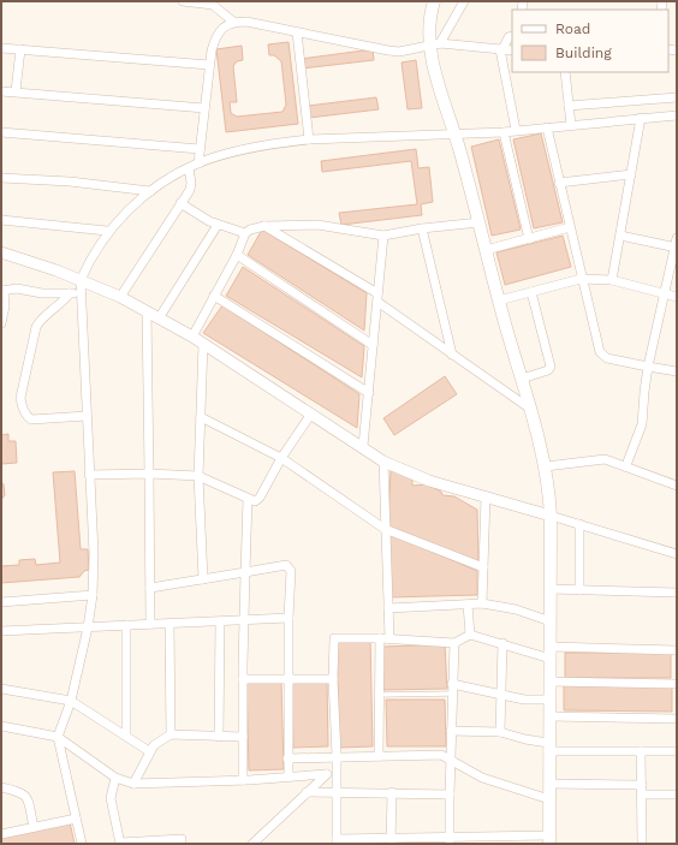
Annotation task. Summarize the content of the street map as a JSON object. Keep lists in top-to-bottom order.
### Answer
{
  "legend": ["Road", "Building"]
}
